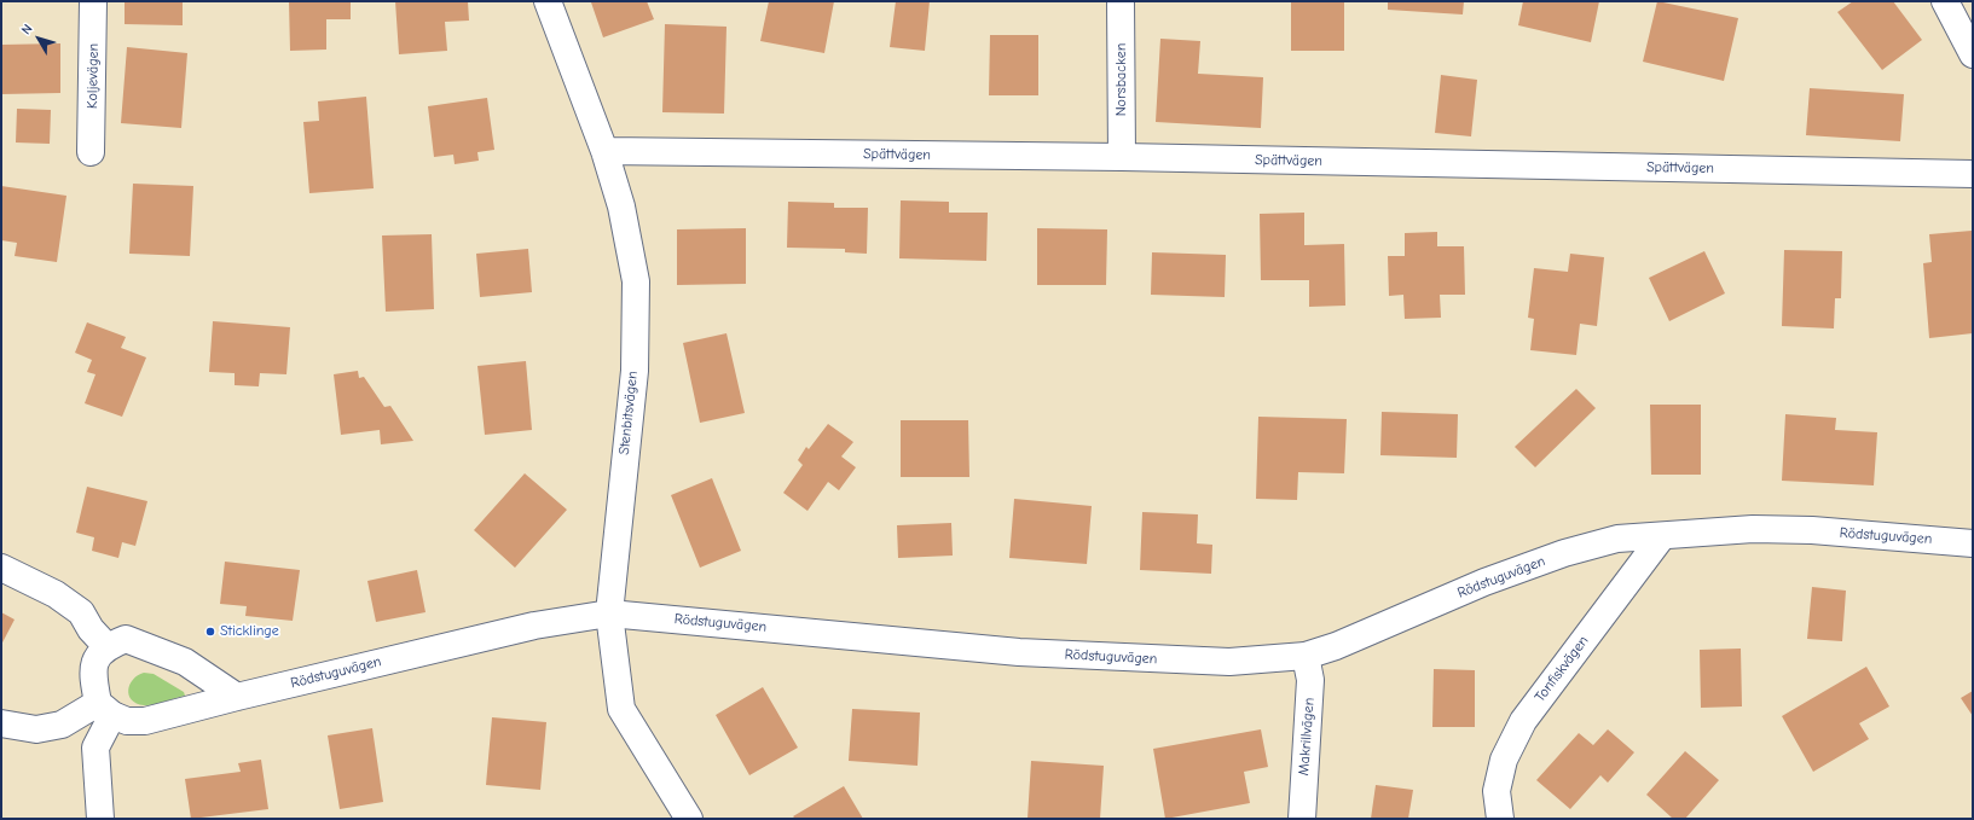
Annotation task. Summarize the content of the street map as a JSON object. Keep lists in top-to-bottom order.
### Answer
{
  "streets": {
    "street": [
      "Koljevägen",
      "Norsbacken",
      "Spättvägen",
      "Stenbitsvägen",
      "Rödstuguvägen",
      "Tonfiskvägen",
      "Makrillvägen"
    ]
  },
  "crossings": [
    ["Norsbacken", "Spättvägen"],
    ["Spättvägen", "Stenbitsvägen"],
    ["Stenbitsvägen", "Rödstuguvägen"],
    ["Rödstuguvägen", "Tonfiskvägen"],
    ["Rödstuguvägen", "Makrillvägen"]
  ],
  "places": ["Sticklinge"],
  "north": "top left"
}
